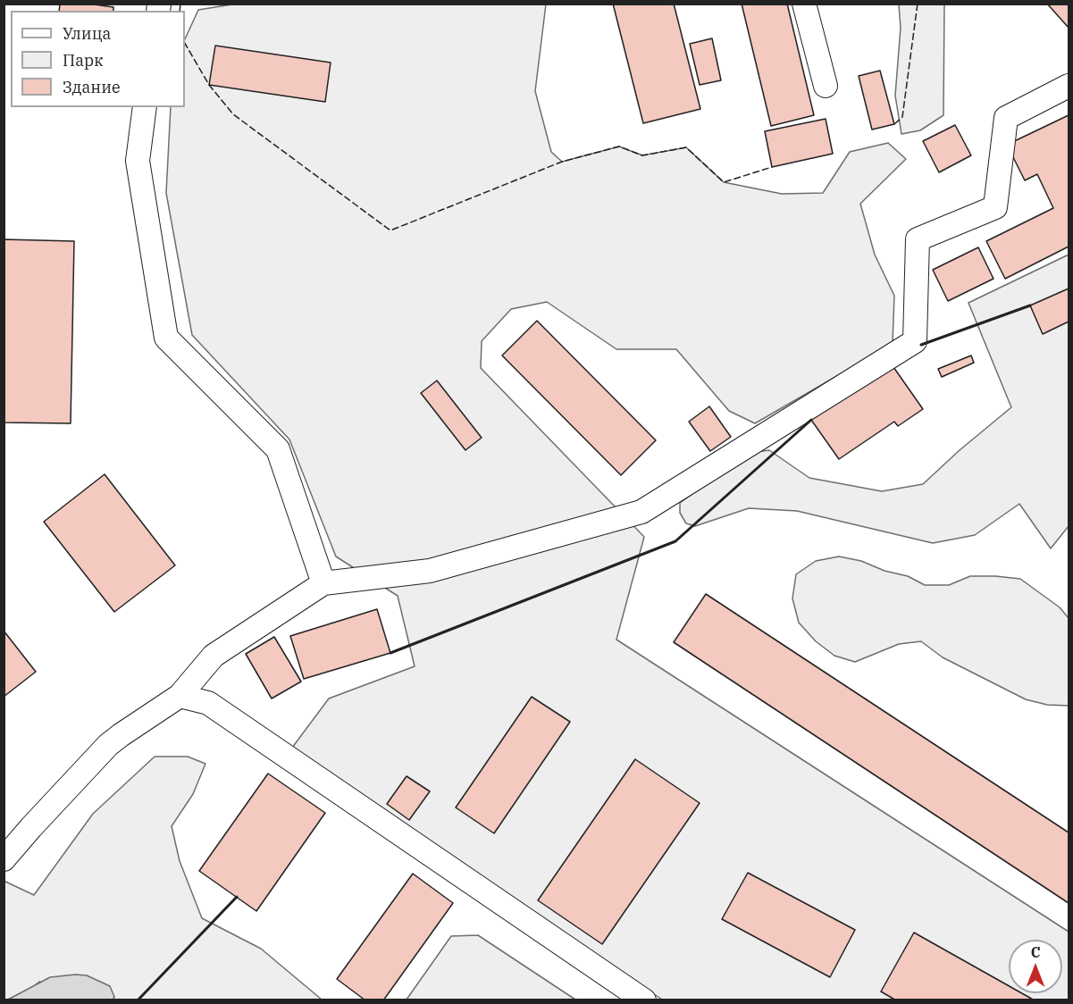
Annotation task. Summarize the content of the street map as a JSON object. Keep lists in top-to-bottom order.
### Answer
{
  "legend": ["Улица", "Парк", "Здание"],
  "north": "top"
}
